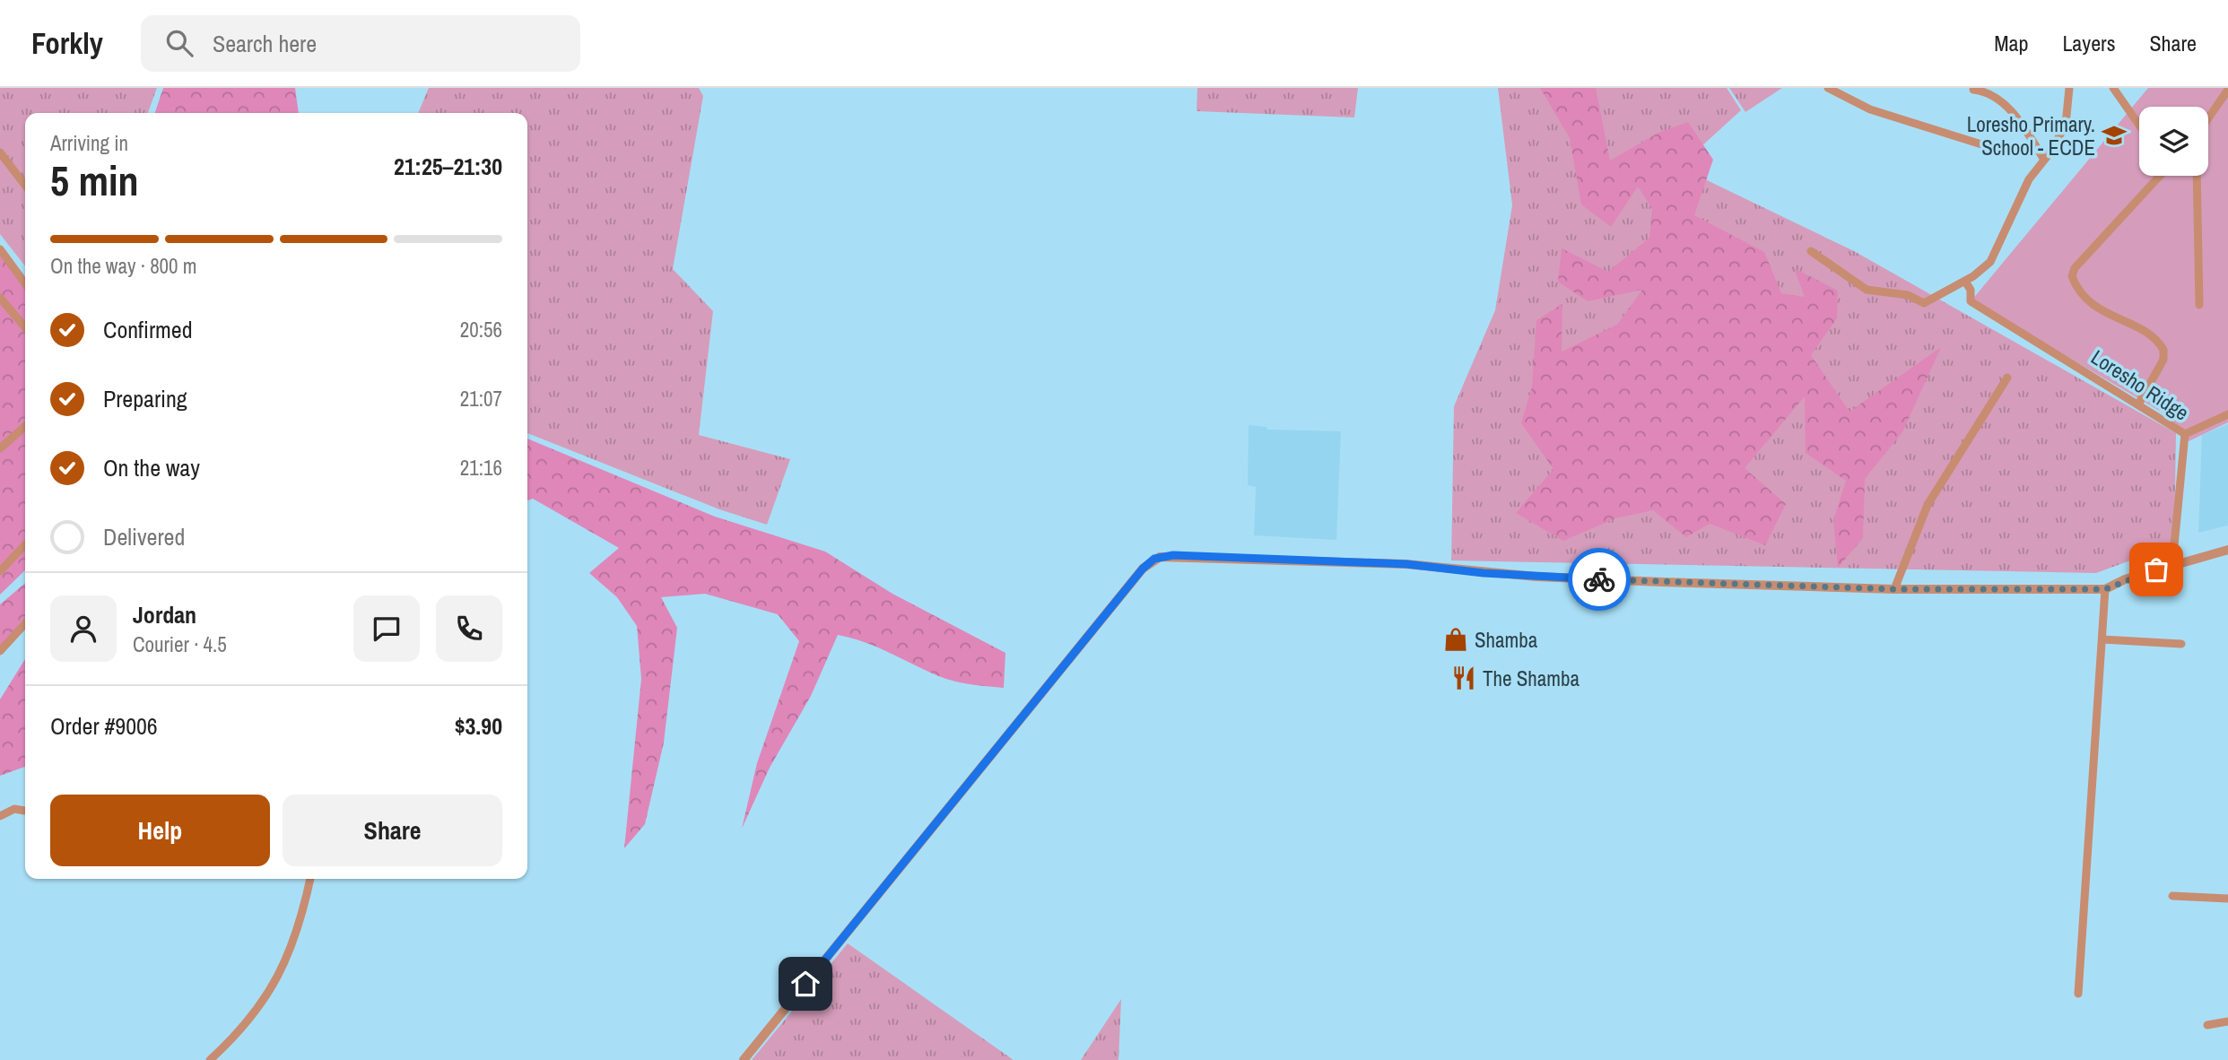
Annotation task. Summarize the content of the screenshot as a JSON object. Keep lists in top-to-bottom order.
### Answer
{
  "streets": {
    "street": ["Loresho Ridge"]
  },
  "places": {
    "school or university": ["Loresho Primary. School - ECDE"],
    "shop": ["Shamba"],
    "restaurant": ["The Shamba"]
  },
  "page": {
    "header": "Forkly",
    "search": "Search here",
    "nav": ["Map", "Layers", "Share"],
    "heading": ["5 min", "Arriving in", "21:25–21:30"],
    "panel": [
      "Jordan",
      "Courier · 4.5",
      "Order #9006",
      "$3.90"
    ],
    "bar": "On the way · 800 m",
    "list": [
      ["Confirmed", "20:56"],
      ["Preparing", "21:07"],
      ["On the way", "21:16"],
      "Delivered"
    ],
    "buttons": ["Help", "Share"]
  }
}
